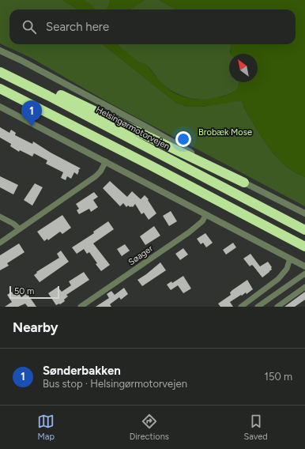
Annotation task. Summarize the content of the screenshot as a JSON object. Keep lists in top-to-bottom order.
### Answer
{
  "streets": {
    "highway": ["Helsingørmotorvejen"],
    "street": ["Søager"]
  },
  "parks": ["Brobæk Mose"],
  "scale_bar": "50 m",
  "north": "top left",
  "page": {
    "search": "Search here",
    "pins": "1",
    "scale": "50 m",
    "heading": "Nearby",
    "list": [
      {
        "mark": "1",
        "name": "Sønderbakken",
        "note": "Bus stop · Helsingørmotorvejen",
        "value": "150 m"
      }
    ],
    "nav": ["Map", "Directions", "Saved"]
  }
}
